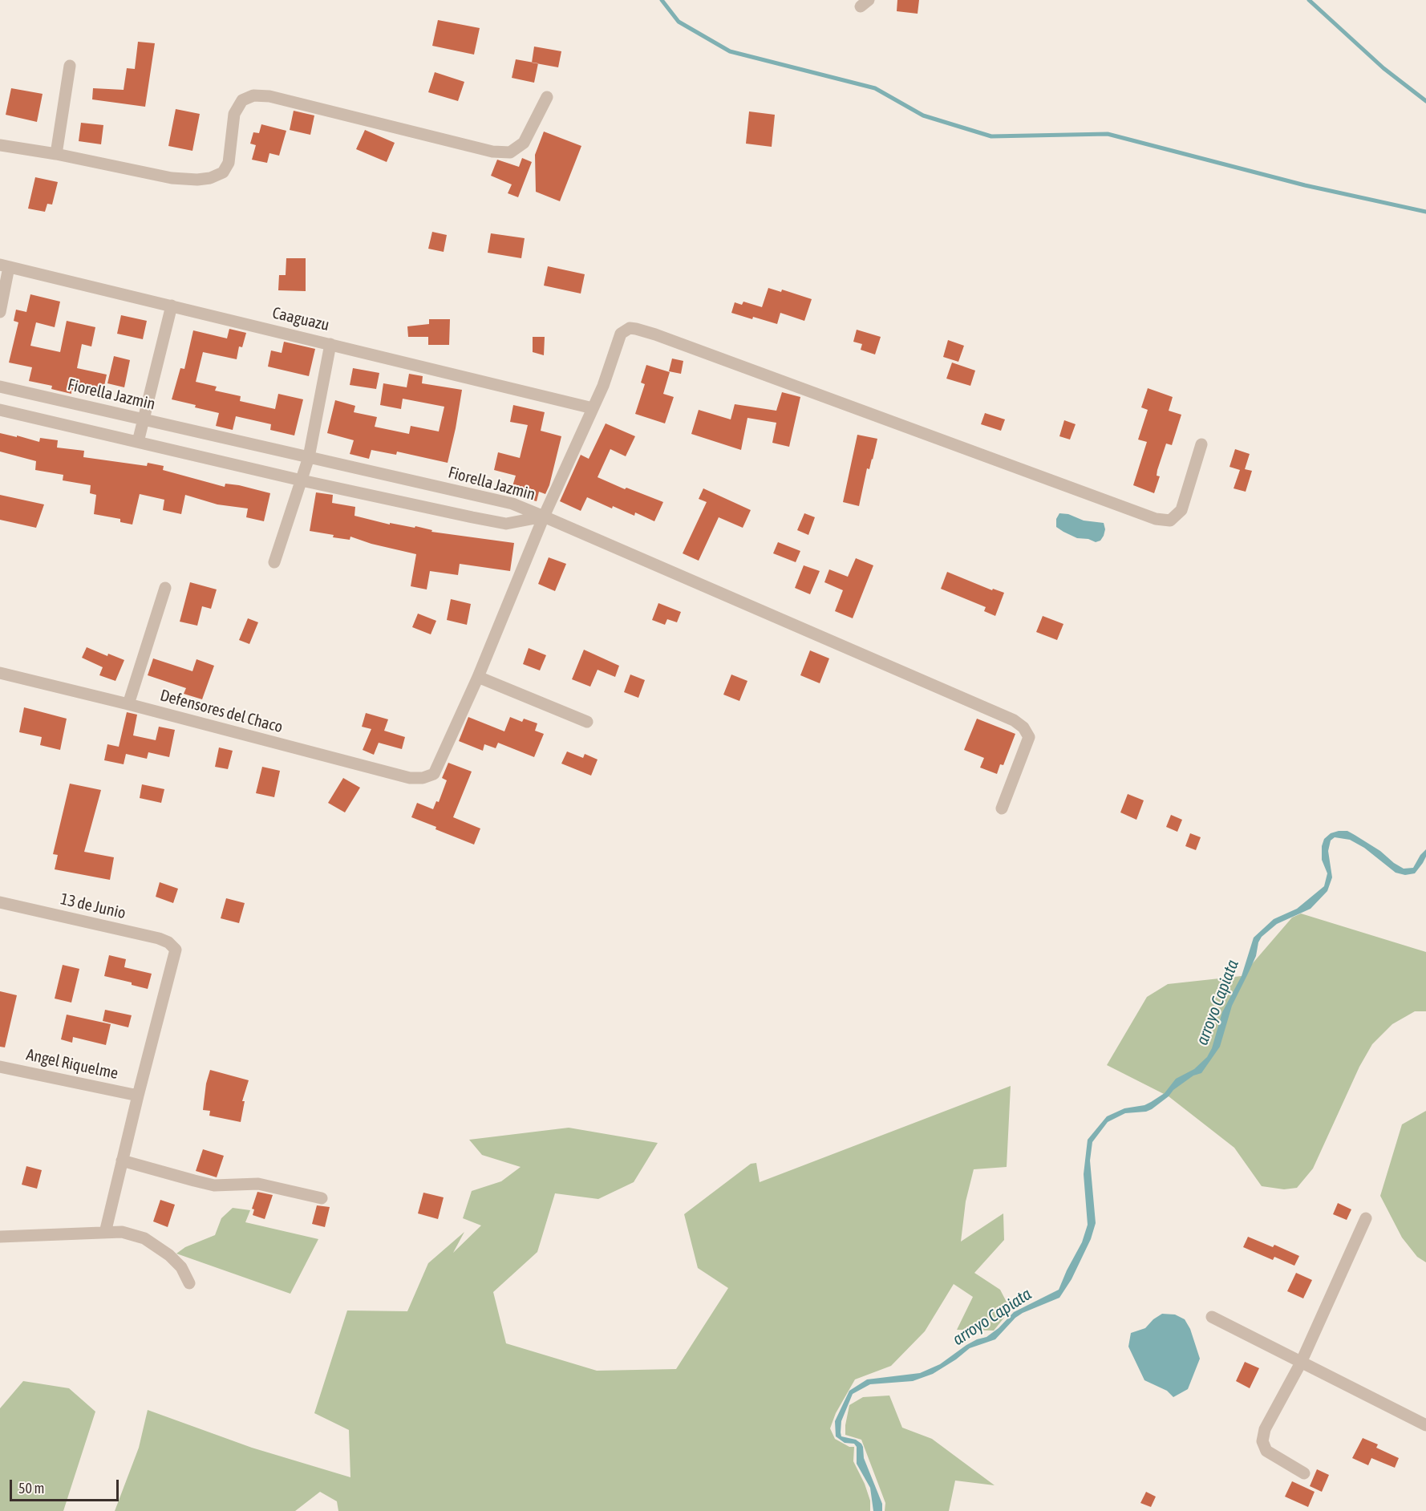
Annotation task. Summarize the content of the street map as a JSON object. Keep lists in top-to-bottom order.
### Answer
{
  "streets": {
    "street": [
      "Caaguazu",
      "Fiorella Jazmin",
      "Defensores del Chaco",
      "13 de Junio",
      "Angel Riquelme"
    ]
  },
  "crossings": [
    ["13 de Junio", "Angel Riquelme"]
  ],
  "water": ["arroyo Capiata"],
  "scale_bar": "50 m"
}
